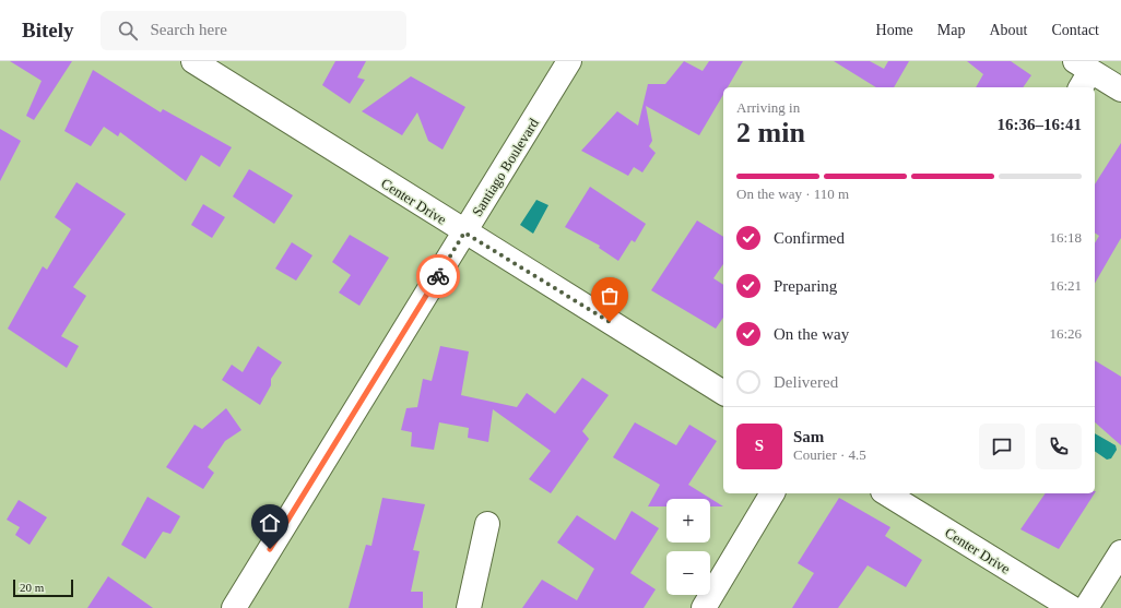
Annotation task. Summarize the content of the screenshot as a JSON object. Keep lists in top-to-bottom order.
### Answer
{
  "streets": {
    "street": ["Santiago Boulevard", "Center Drive"]
  },
  "crossings": [
    ["Santiago Boulevard", "Center Drive"]
  ],
  "scale_bar": "20 m",
  "page": {
    "header": "Bitely",
    "search": "Search here",
    "nav": [
      "Home",
      "Map",
      "About",
      "Contact"
    ],
    "heading": ["2 min", "Arriving in", "16:36–16:41"],
    "panel": ["Sam", "Courier · 4.5"],
    "bar": "On the way · 110 m",
    "list": [
      ["Confirmed", "16:18"],
      ["Preparing", "16:21"],
      ["On the way", "16:26"],
      "Delivered"
    ],
    "round": "S",
    "map_buttons": ["+", "−"],
    "scale": "20 m"
  }
}
